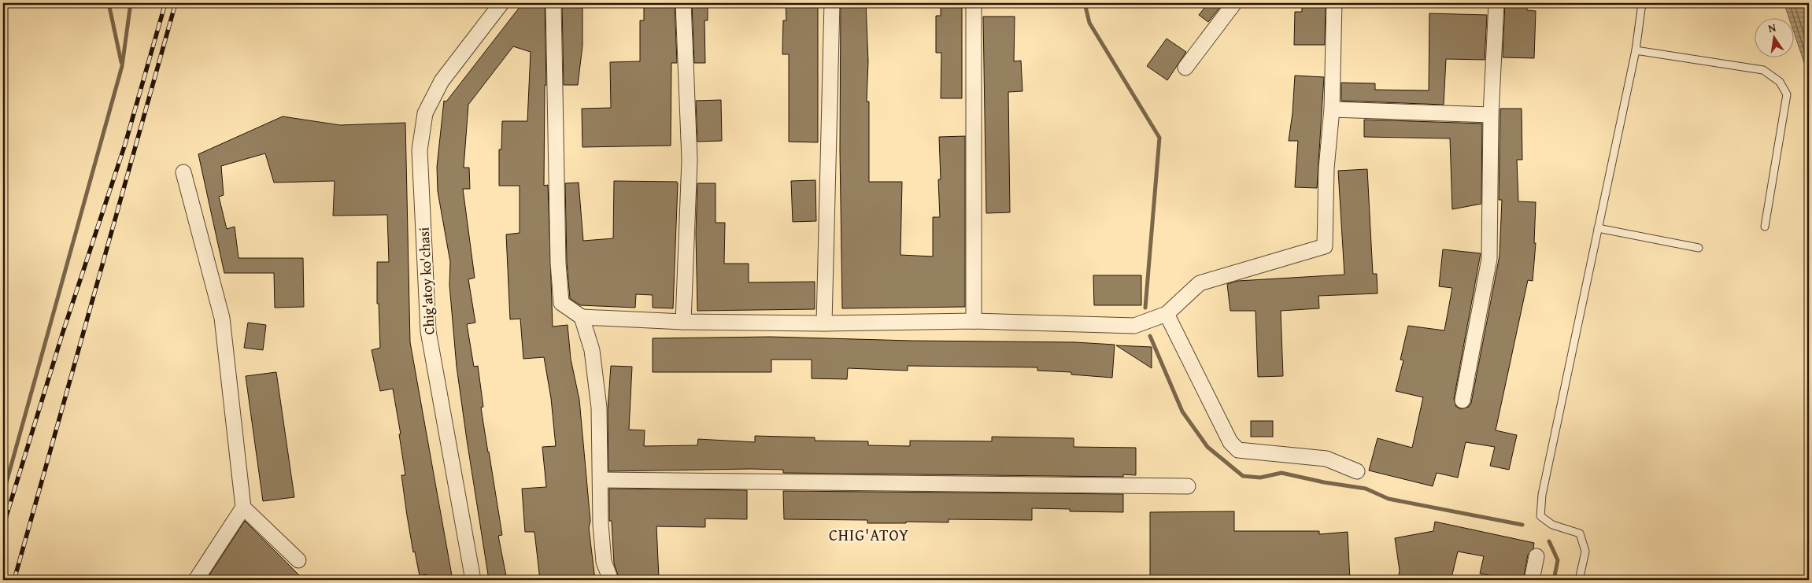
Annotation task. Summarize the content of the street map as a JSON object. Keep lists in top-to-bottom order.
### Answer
{
  "streets": {
    "street": ["Chig'atoy ko'chasi"]
  },
  "districts": ["CHIG'ATOY"],
  "north": "top"
}
